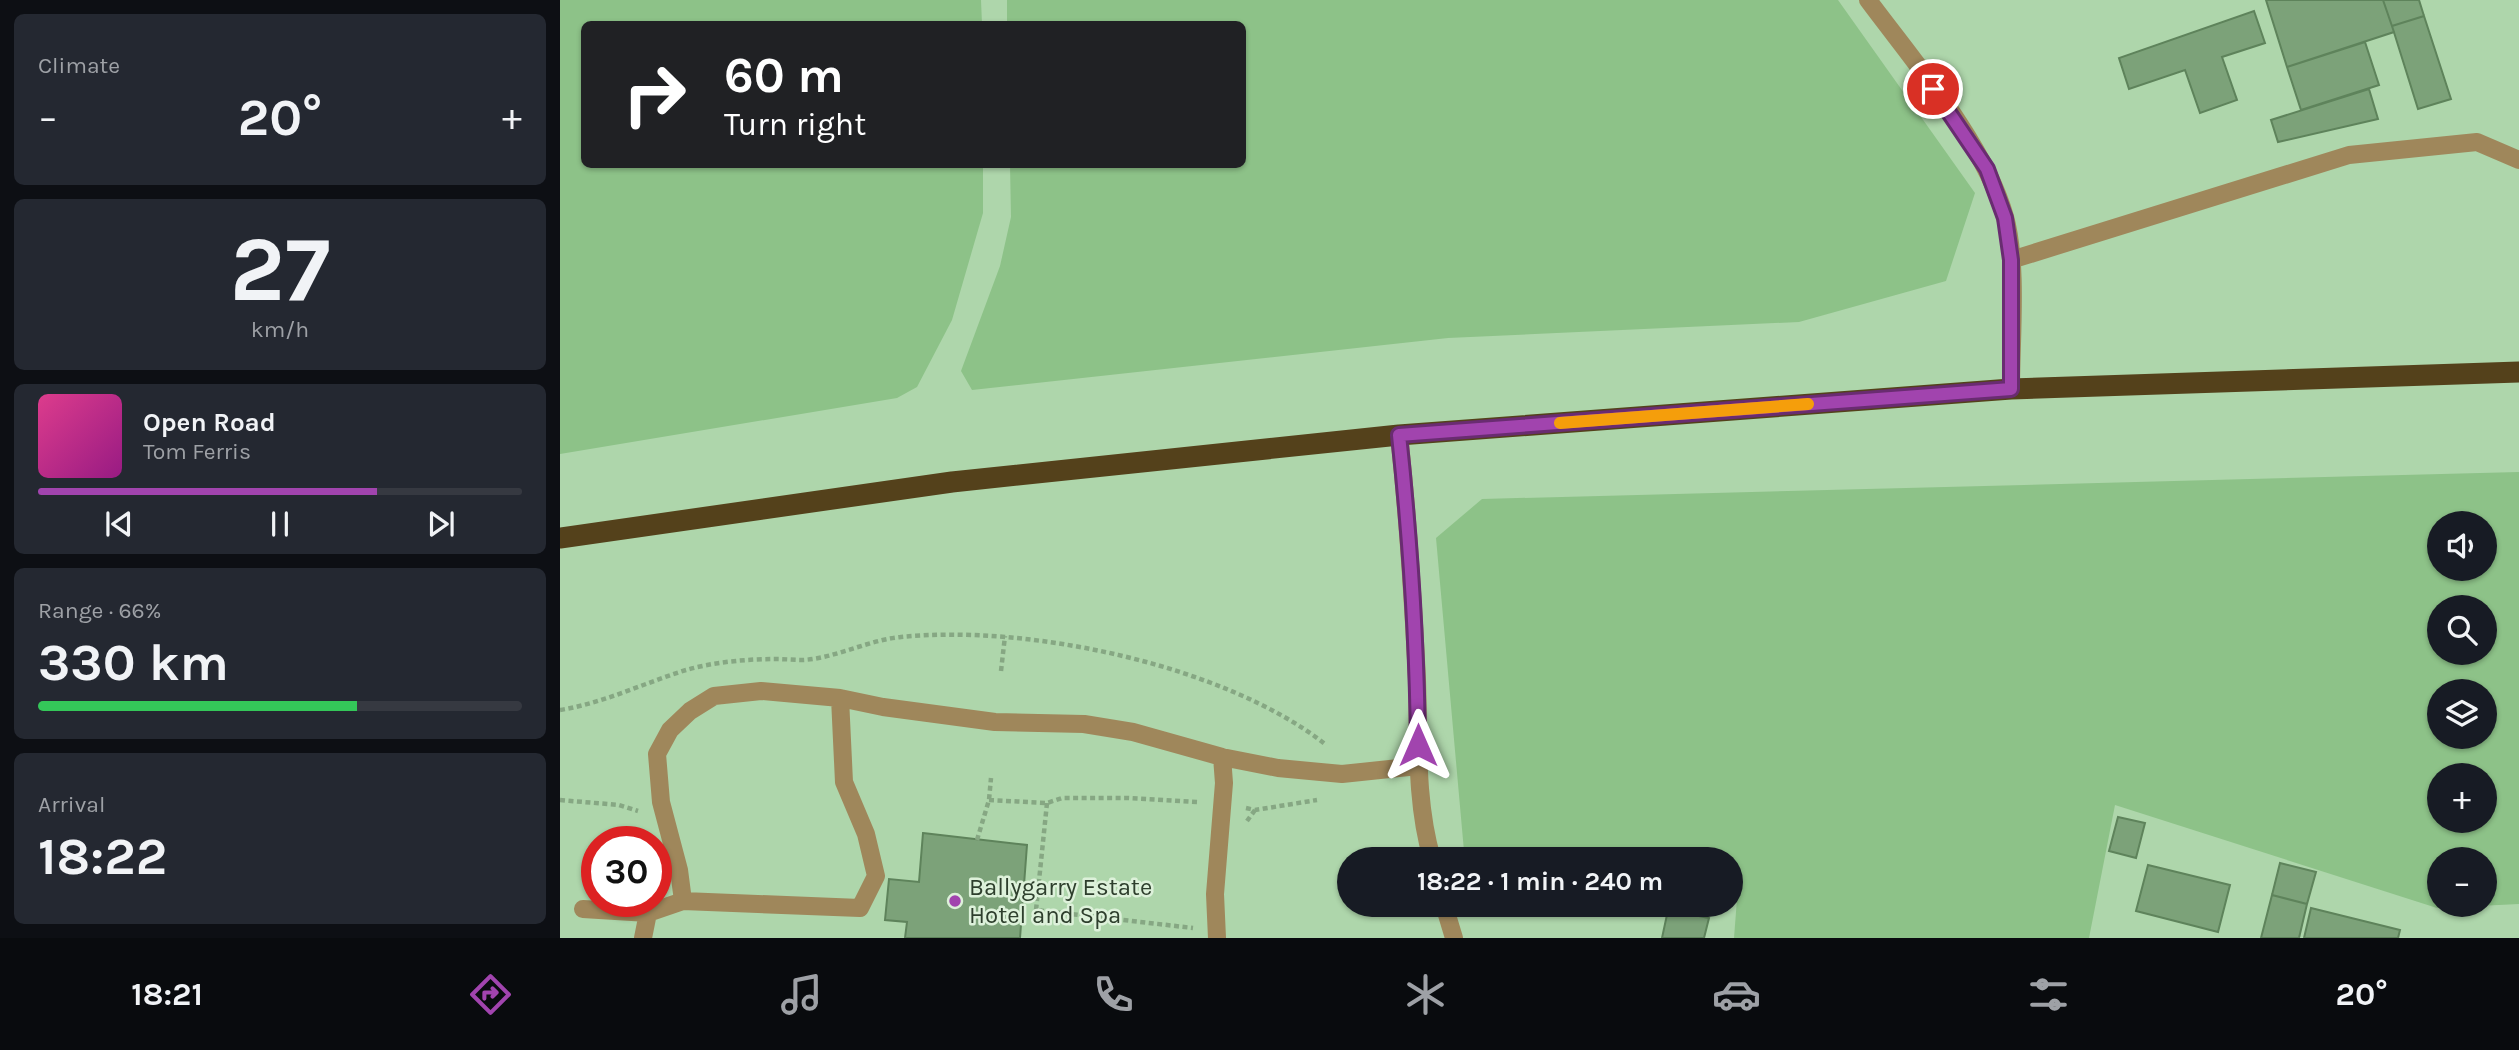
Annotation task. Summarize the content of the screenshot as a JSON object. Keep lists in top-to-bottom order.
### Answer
{
  "places": ["Ballygarry Estate Hotel and Spa"],
  "page": {
    "tile": [
      "Climate",
      ["27", "km/h"],
      ["Range · 66%", "330 km"],
      ["Arrival", "18:22"]
    ],
    "turn": ["60 m", "Turn right"],
    "heat": ["−", "20°", "+"],
    "song": ["Open Road", "Tom Ferris"],
    "map_buttons": ["+", "−"],
    "limit": "30",
    "trip": "18:22 · 1 min · 240 m",
    "tabs": ["18:21", "20°"]
  }
}
